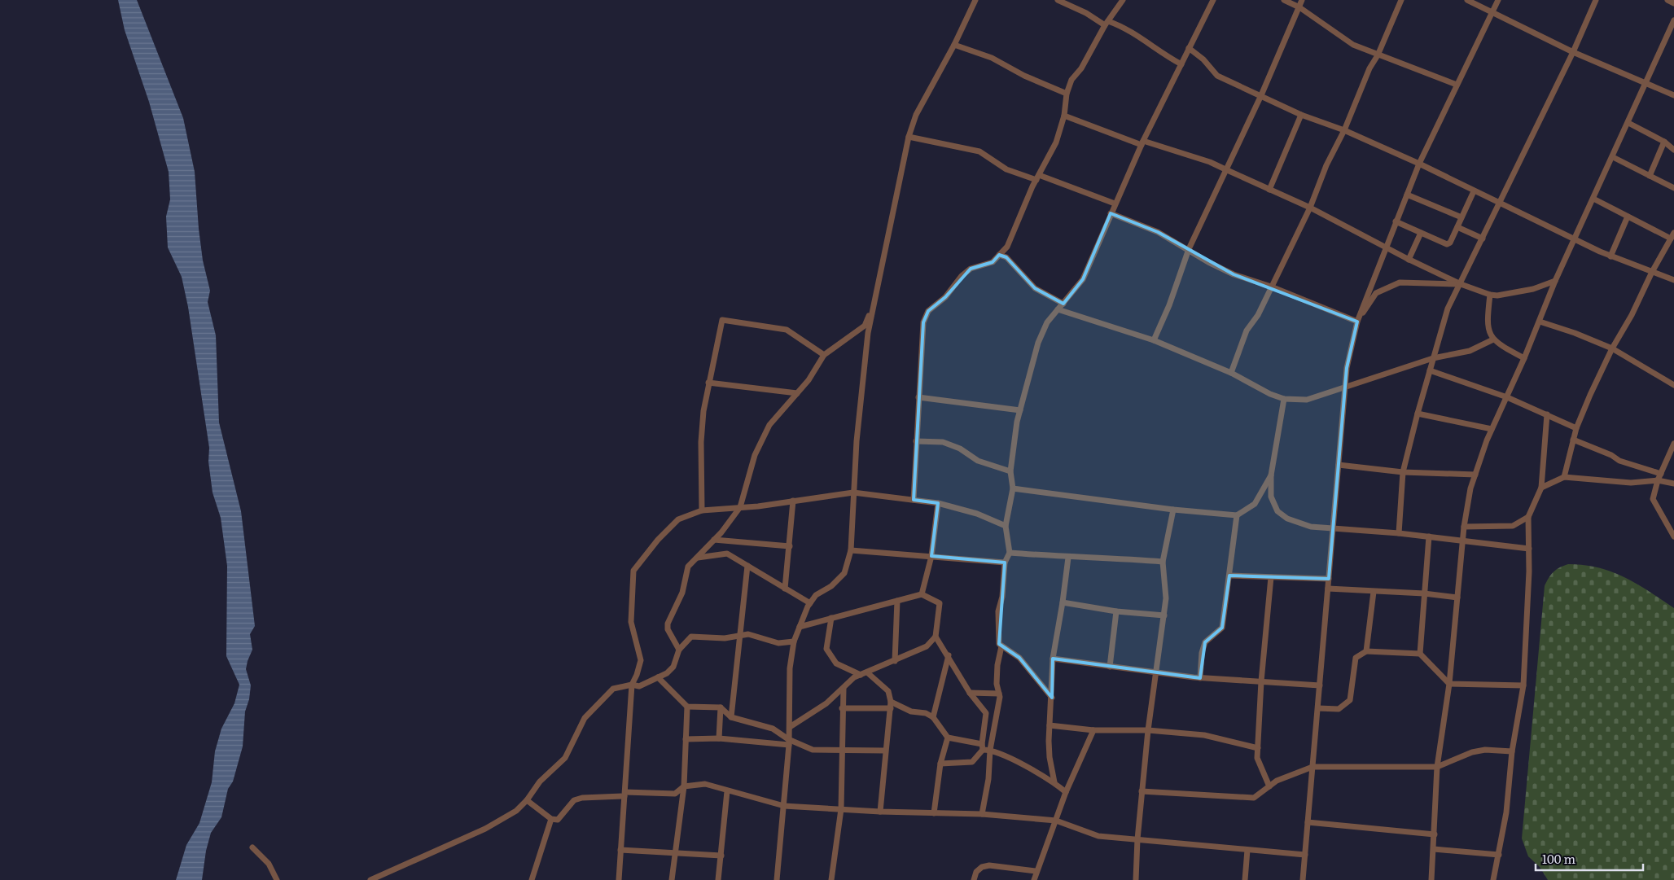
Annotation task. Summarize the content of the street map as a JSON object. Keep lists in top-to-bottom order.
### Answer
{
  "scale_bar": "100 m"
}
